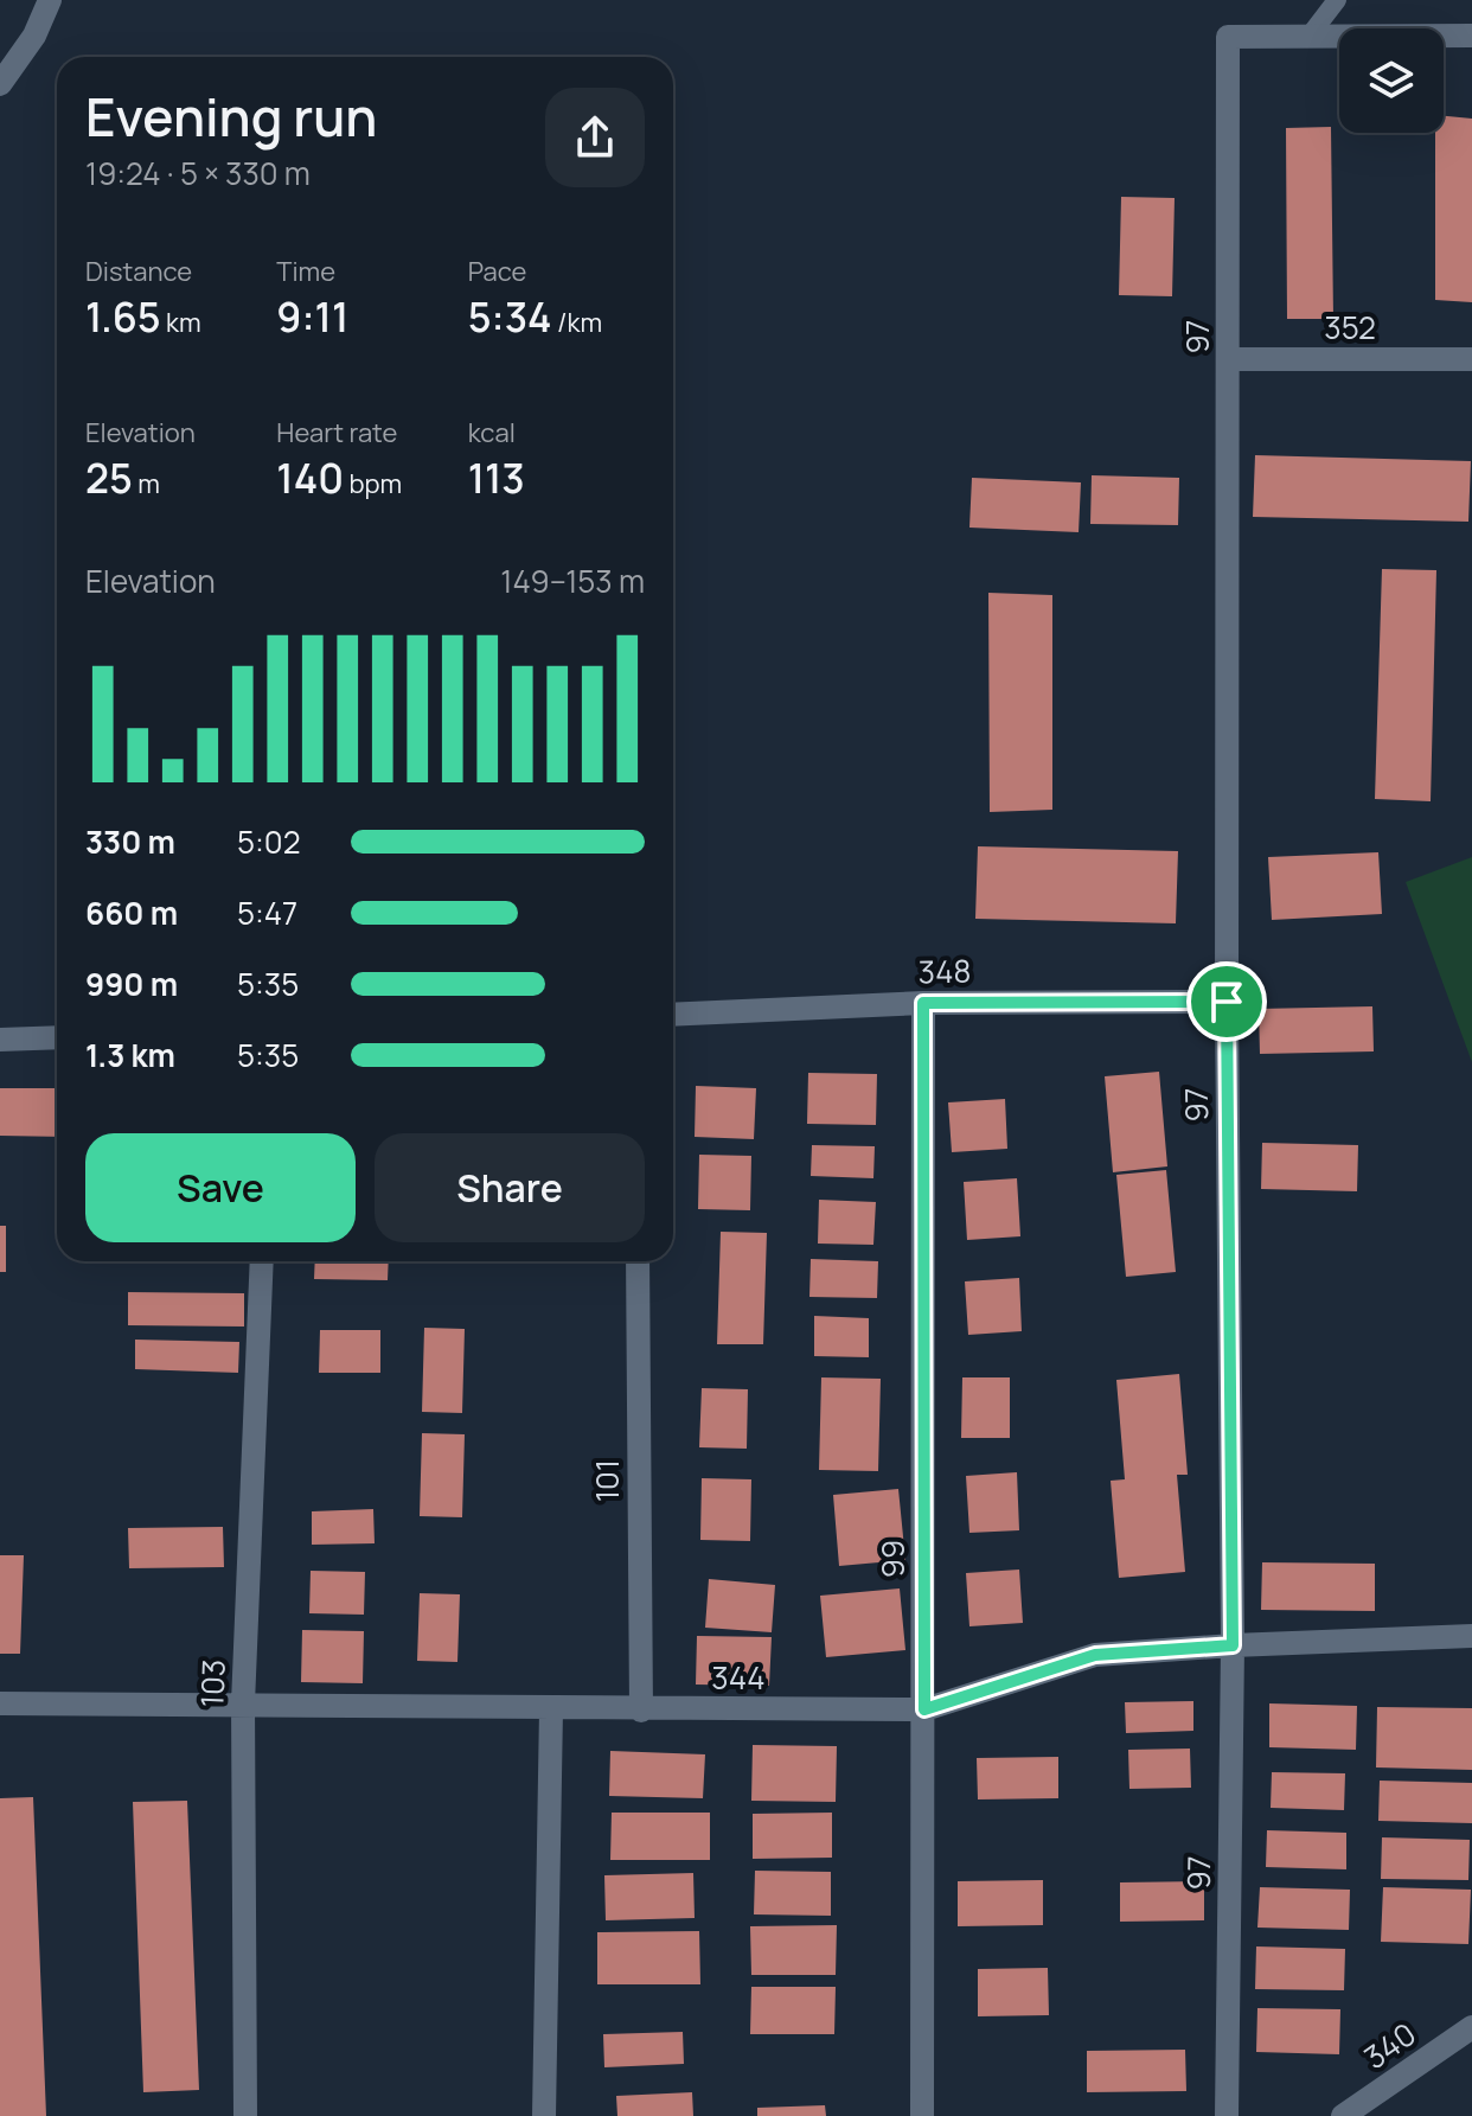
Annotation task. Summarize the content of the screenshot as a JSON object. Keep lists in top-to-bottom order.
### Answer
{
  "streets": {
    "street": [
      "352",
      "97",
      "348",
      "101",
      "99",
      "344",
      "103",
      "340"
    ]
  },
  "crossings": [
    ["352", "97"],
    ["97", "348"],
    ["97", "344"],
    ["348", "99"],
    ["101", "344"],
    ["99", "344"],
    ["344", "103"]
  ],
  "page": {
    "heading": ["Evening run", "19:24 · 5 × 330 m"],
    "stats": [
      ["Distance", "1.65 km"],
      ["Time", "9:11"],
      ["Pace", "5:34 /km"],
      ["Elevation", "25 m"],
      ["Heart rate", "140 bpm"],
      ["kcal", "113"]
    ],
    "chart": ["Elevation", "149–153 m"],
    "list": [
      {
        "name": "330 m",
        "note": "5:02"
      },
      {
        "name": "660 m",
        "note": "5:47"
      },
      {
        "name": "990 m",
        "note": "5:35"
      },
      {
        "name": "1.3 km",
        "note": "5:35"
      }
    ],
    "buttons": ["Save", "Share"]
  }
}
